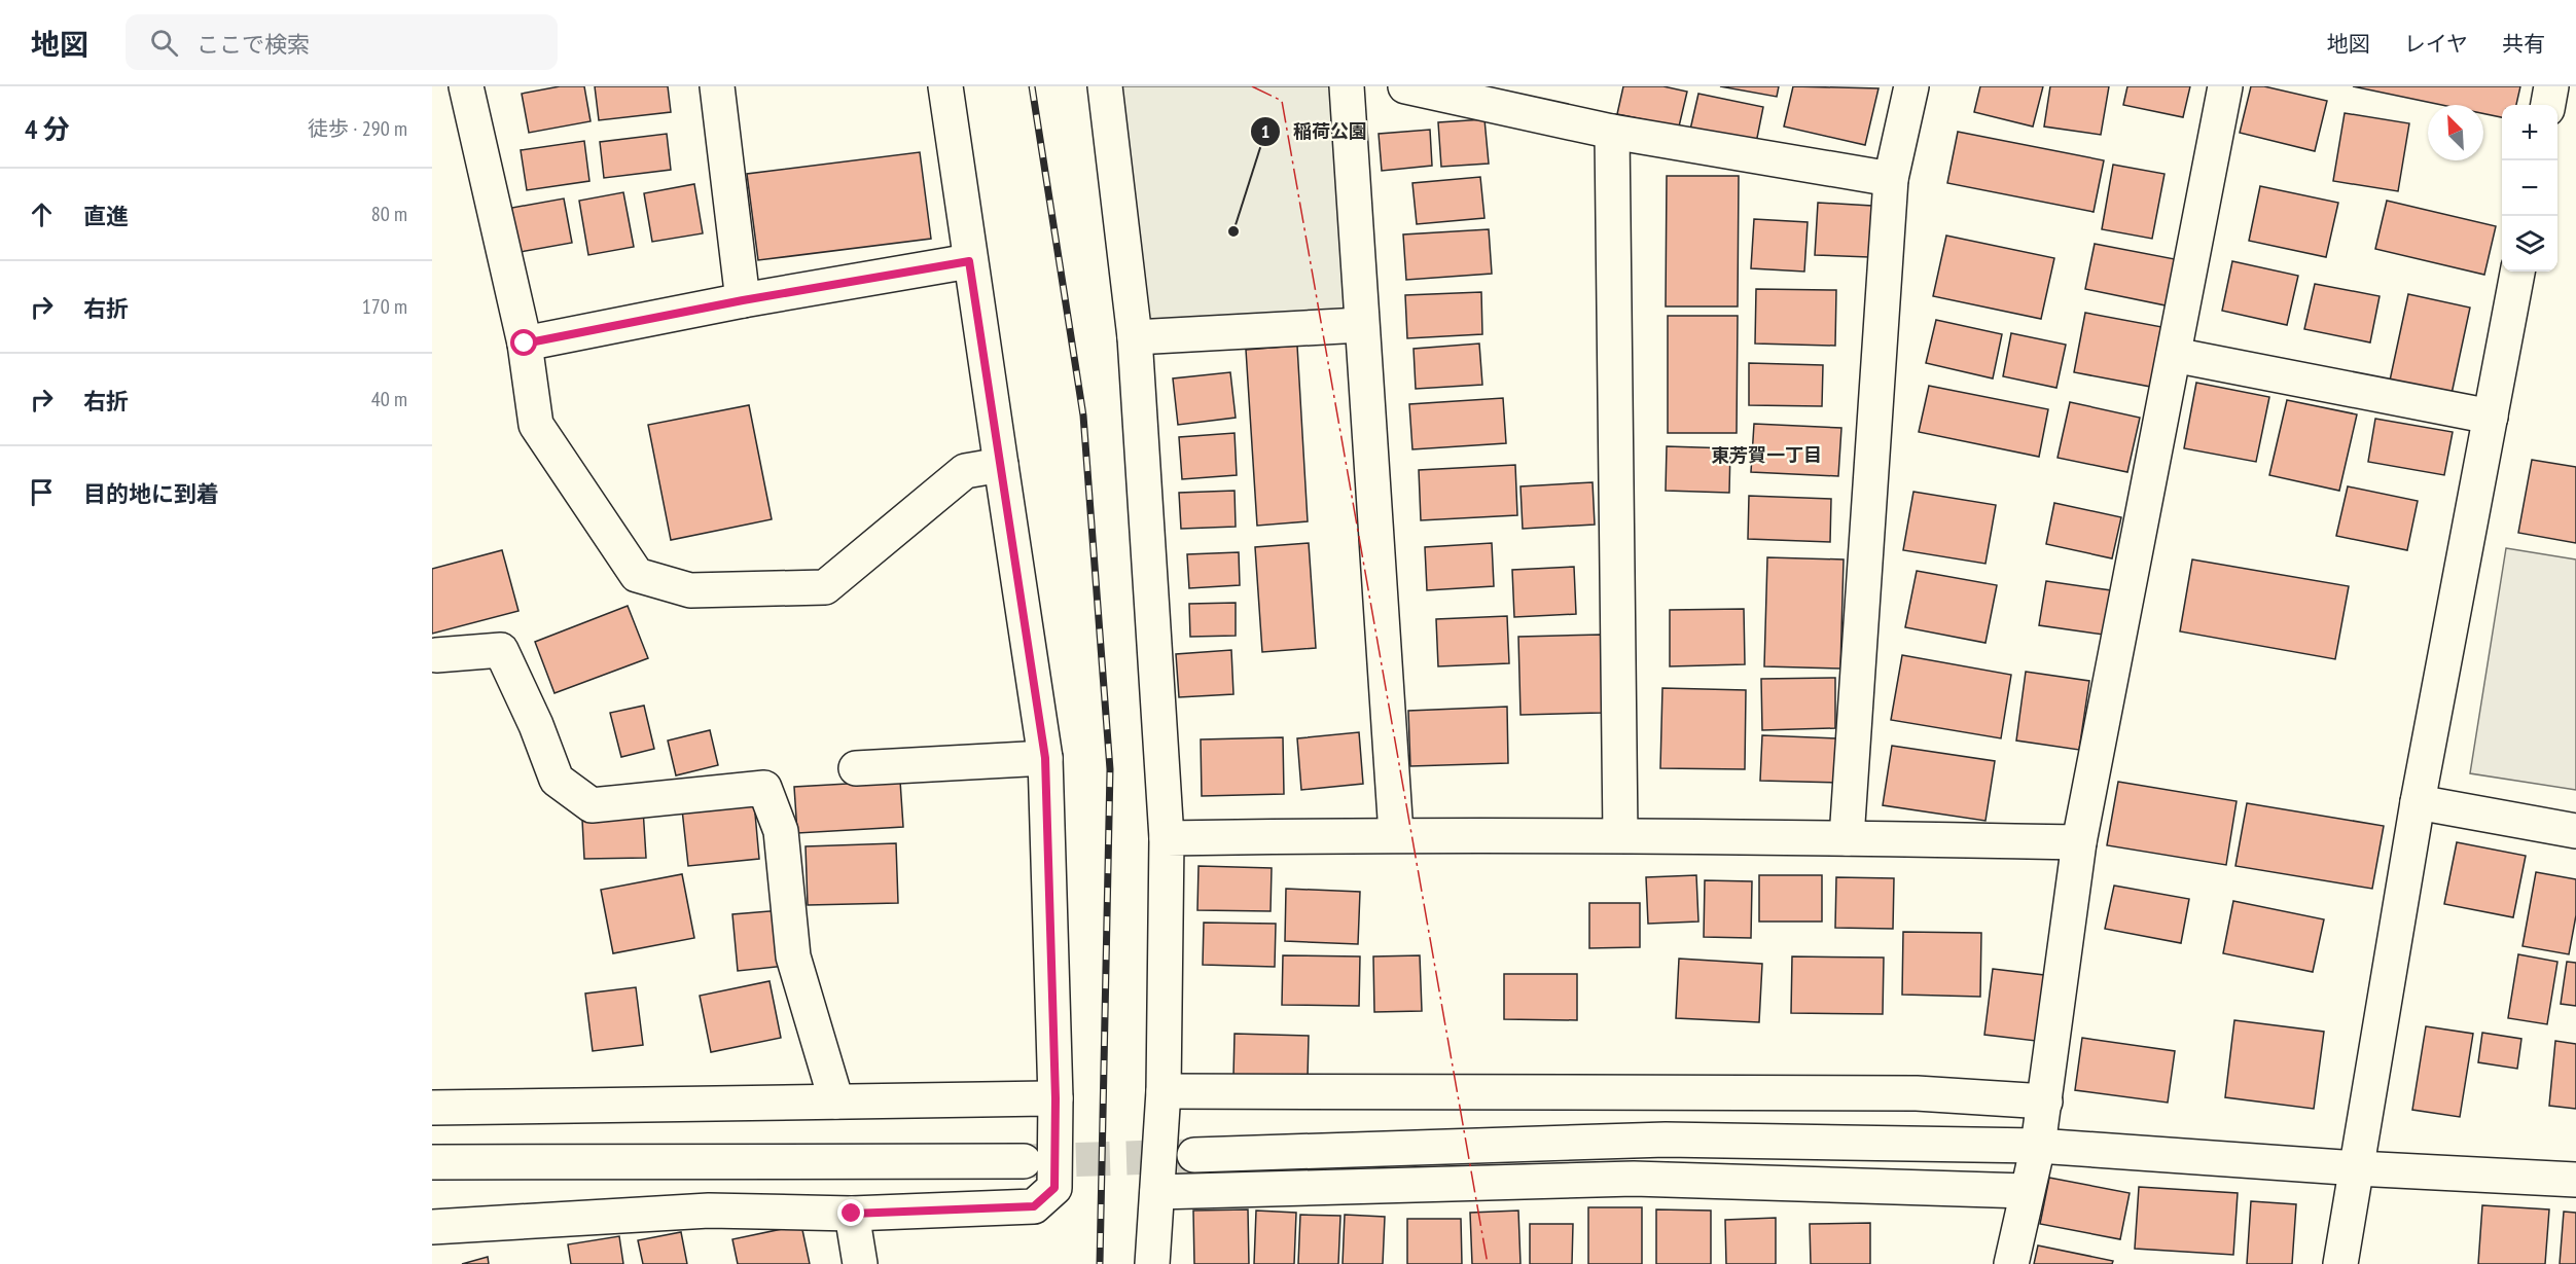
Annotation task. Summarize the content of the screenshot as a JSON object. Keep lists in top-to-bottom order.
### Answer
{
  "districts": ["東芳賀一丁目"],
  "places": ["稲荷公園"],
  "north": "top left",
  "page": {
    "header": "地図",
    "search": "ここで検索",
    "nav": ["地図", "レイヤ", "共有"],
    "heading": ["4 分", "徒歩 · 290 m"],
    "map_buttons": ["+", "−"],
    "list": [
      ["直進", "80 m"],
      ["右折", "170 m"],
      ["右折", "40 m"],
      "目的地に到着"
    ]
  }
}
